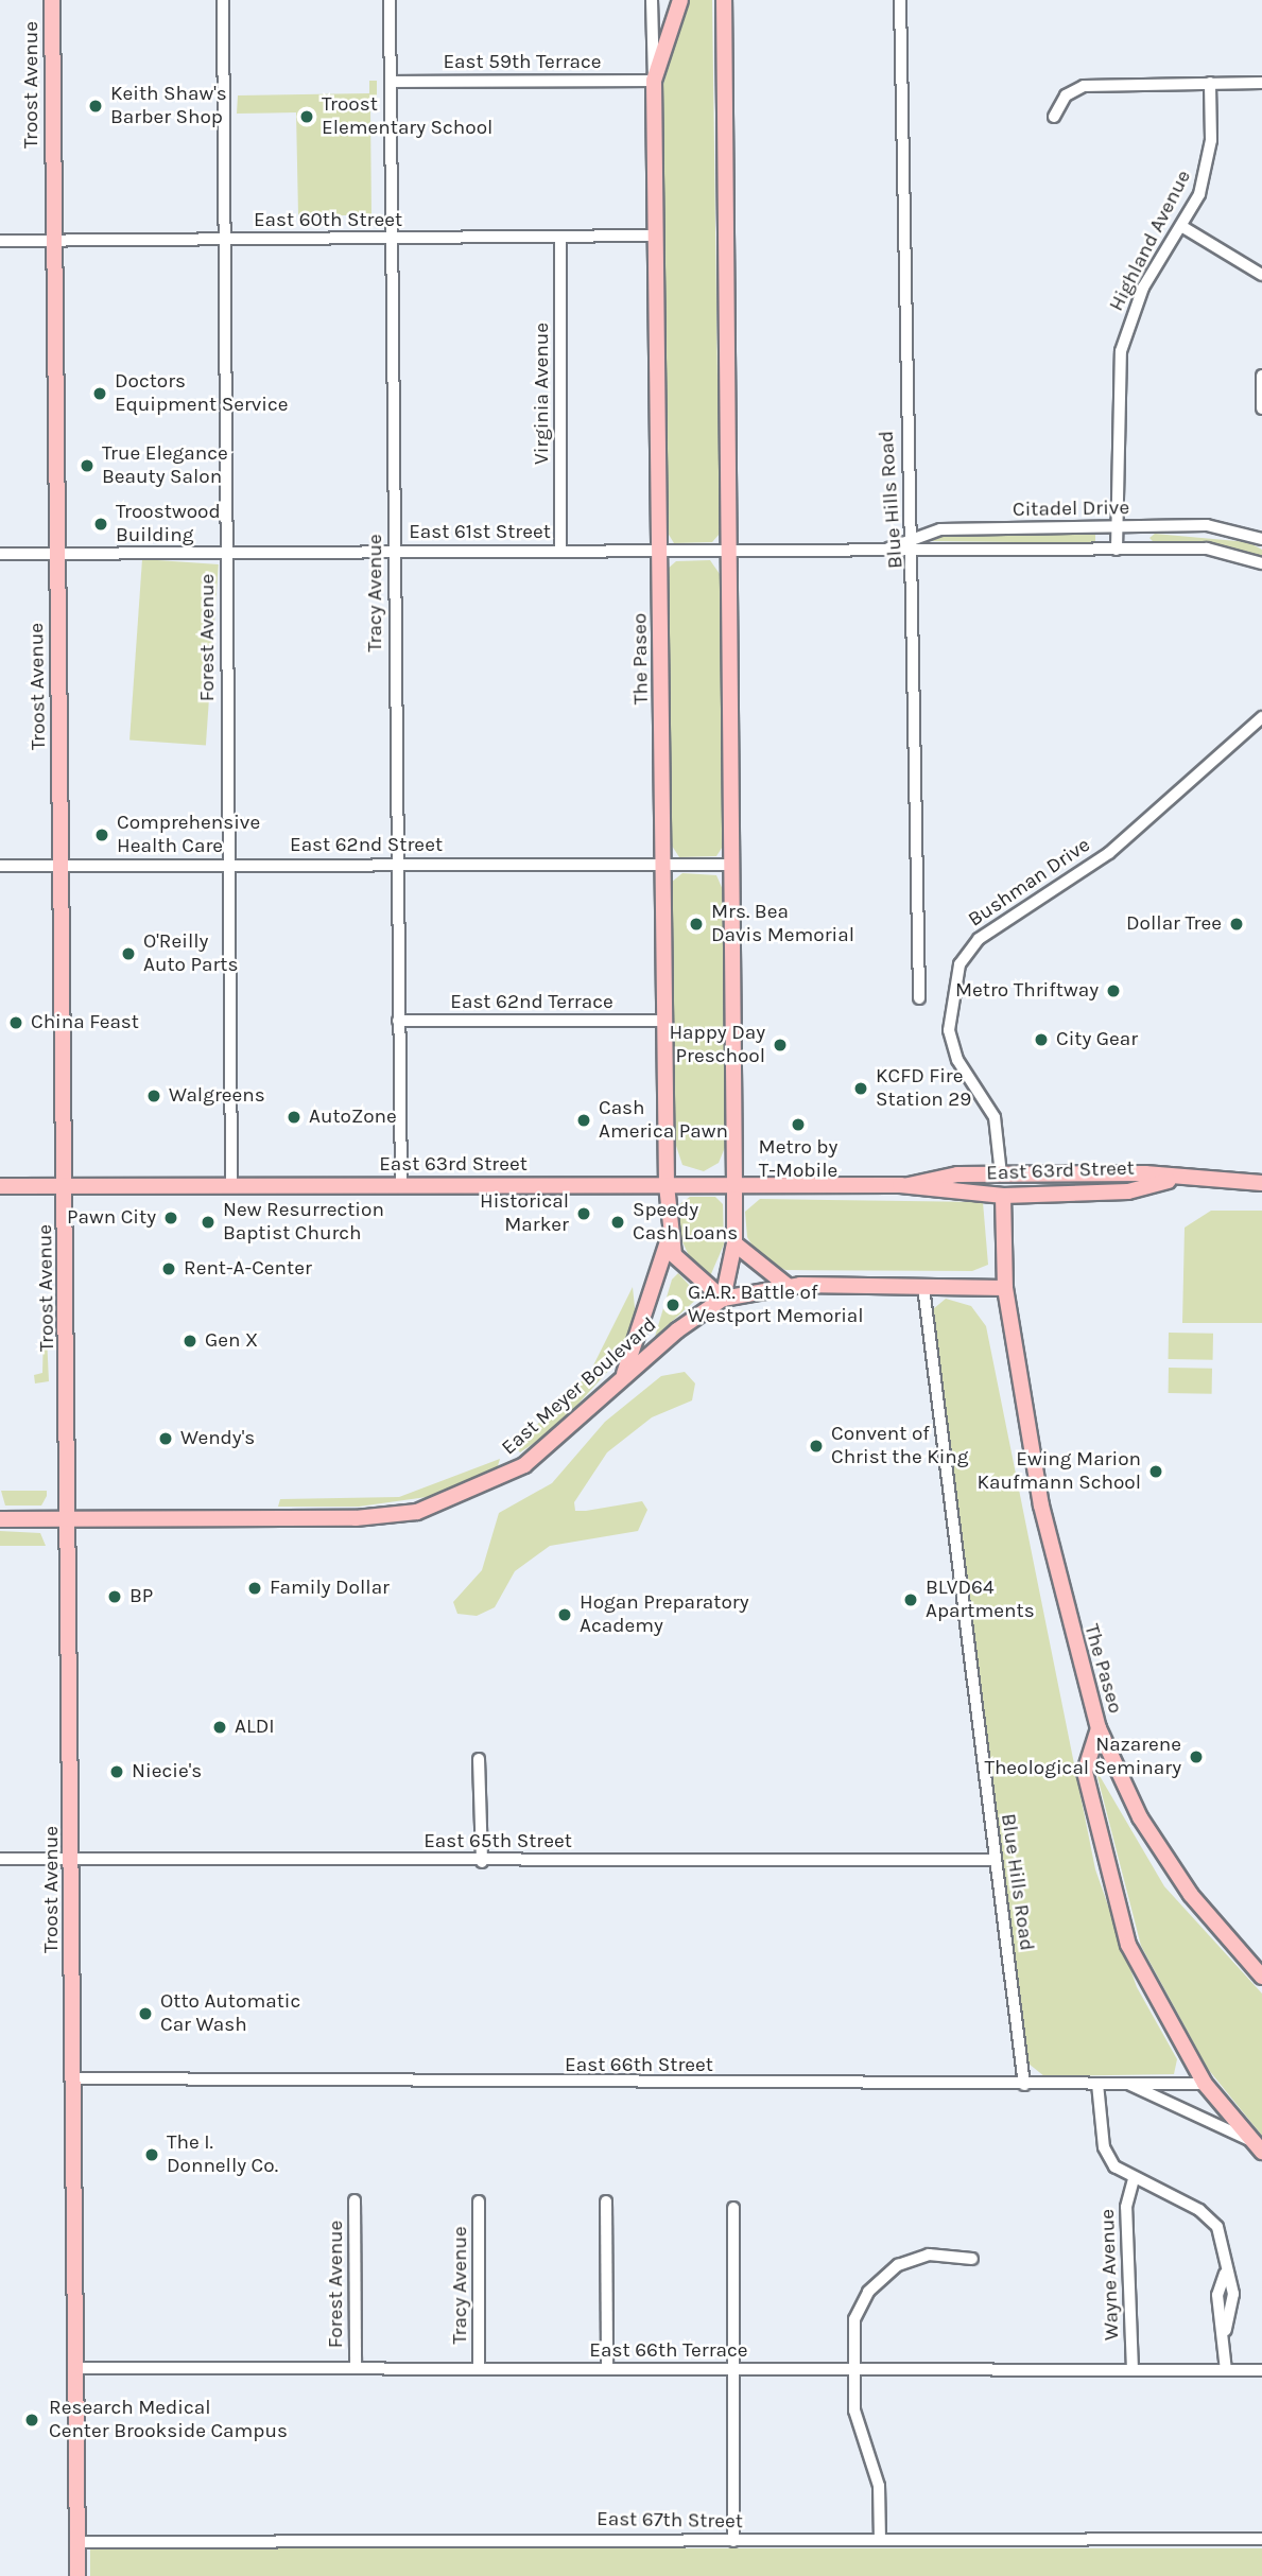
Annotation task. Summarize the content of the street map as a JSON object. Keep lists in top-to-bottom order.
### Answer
{
  "streets": {
    "main road": [
      "Troost Avenue",
      "The Paseo",
      "East 63rd Street",
      "East Meyer Boulevard"
    ],
    "street": [
      "East 59th Terrace",
      "East 60th Street",
      "Highland Avenue",
      "Virginia Avenue",
      "Blue Hills Road",
      "Citadel Drive",
      "East 61st Street",
      "Tracy Avenue",
      "Forest Avenue",
      "East 62nd Street",
      "Bushman Drive",
      "East 62nd Terrace",
      "East 65th Street",
      "East 66th Street",
      "Wayne Avenue",
      "East 66th Terrace",
      "East 67th Street"
    ]
  },
  "crossings": [
    ["East 59th Terrace", "Tracy Avenue"],
    ["East 59th Terrace", "The Paseo"],
    ["Troost Avenue", "East 60th Street"],
    ["Troost Avenue", "East 61st Street"],
    ["Troost Avenue", "East 62nd Street"],
    ["Troost Avenue", "East 63rd Street"],
    ["Troost Avenue", "East Meyer Boulevard"],
    ["Troost Avenue", "East 65th Street"],
    ["Troost Avenue", "East 66th Street"],
    ["Troost Avenue", "East 66th Terrace"],
    ["Troost Avenue", "East 67th Street"],
    ["East 60th Street", "Virginia Avenue"],
    ["East 60th Street", "Tracy Avenue"],
    ["East 60th Street", "Forest Avenue"],
    ["East 60th Street", "The Paseo"],
    ["Highland Avenue", "Citadel Drive"],
    ["Virginia Avenue", "East 61st Street"],
    ["Blue Hills Road", "Citadel Drive"],
    ["Blue Hills Road", "East 61st Street"],
    ["Blue Hills Road", "East Meyer Boulevard"],
    ["Blue Hills Road", "East 65th Street"],
    ["Blue Hills Road", "East 66th Street"],
    ["Citadel Drive", "East 61st Street"],
    ["East 61st Street", "Tracy Avenue"],
    ["East 61st Street", "Forest Avenue"],
    ["East 61st Street", "The Paseo"],
    ["Tracy Avenue", "East 62nd Street"],
    ["Tracy Avenue", "East 62nd Terrace"],
    ["Tracy Avenue", "East 63rd Street"],
    ["Tracy Avenue", "East 66th Terrace"],
    ["Forest Avenue", "East 62nd Street"],
    ["Forest Avenue", "East 63rd Street"],
    ["Forest Avenue", "East 66th Terrace"],
    ["The Paseo", "East 62nd Street"],
    ["The Paseo", "East 62nd Terrace"],
    ["The Paseo", "East 63rd Street"],
    ["The Paseo", "East Meyer Boulevard"],
    ["The Paseo", "East 66th Street"],
    ["Bushman Drive", "East 63rd Street"],
    ["Wayne Avenue", "East 66th Terrace"]
  ],
  "places": [
    "Keith Shaw's Barber Shop",
    "Troost Elementary School",
    "Doctors Equipment Service",
    "True Elegance Beauty Salon",
    "Troostwood Building",
    "Comprehensive Health Care",
    "Mrs. Bea Davis Memorial",
    "Dollar Tree",
    "O'Reilly Auto Parts",
    "Metro Thriftway",
    "China Feast",
    "City Gear",
    "Happy Day Preschool",
    "KCFD Fire Station 29",
    "Walgreens",
    "AutoZone",
    "Cash America Pawn",
    "Metro by T-Mobile",
    "Historical Marker",
    "Pawn City",
    "New Resurrection Baptist Church",
    "Speedy Cash Loans",
    "Rent-A-Center",
    "G.A.R. Battle of Westport Memorial",
    "Gen X",
    "Wendy's",
    "Convent of Christ the King",
    "Ewing Marion Kaufmann School",
    "Family Dollar",
    "BP",
    "BLVD64 Apartments",
    "Hogan Preparatory Academy",
    "ALDI",
    "Nazarene Theological Seminary",
    "Niecie's",
    "Otto Automatic Car Wash",
    "The I. Donnelly Co.",
    "Research Medical Center Brookside Campus"
  ]
}
